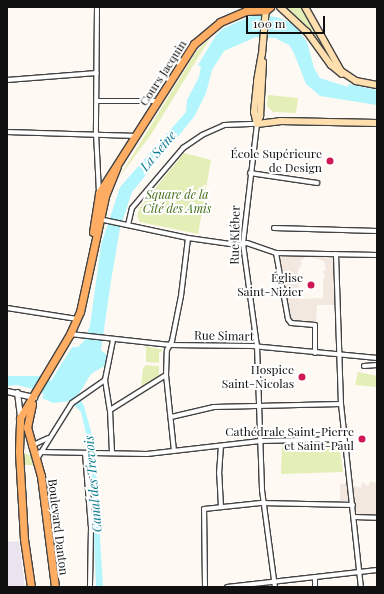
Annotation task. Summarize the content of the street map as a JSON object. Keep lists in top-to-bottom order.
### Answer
{
  "streets": {
    "main road": ["Cours Jacquin", "Rue Kléber", "Boulevard Danton"],
    "street": ["Rue Simart"]
  },
  "crossings": [
    ["Cours Jacquin", "Rue Kléber"],
    ["Cours Jacquin", "Rue Simart"],
    ["Cours Jacquin", "Boulevard Danton"],
    ["Rue Kléber", "Rue Simart"]
  ],
  "water": ["La Seine", "Canal des Trevois"],
  "parks": ["Square de la Cité des Amis"],
  "places": [
    "École Supérieure de Design",
    "Église Saint-Nizier",
    "Hospice Saint-Nicolas",
    "Cathédrale Saint-Pierre et Saint-Paul"
  ],
  "scale_bar": "100 m"
}
